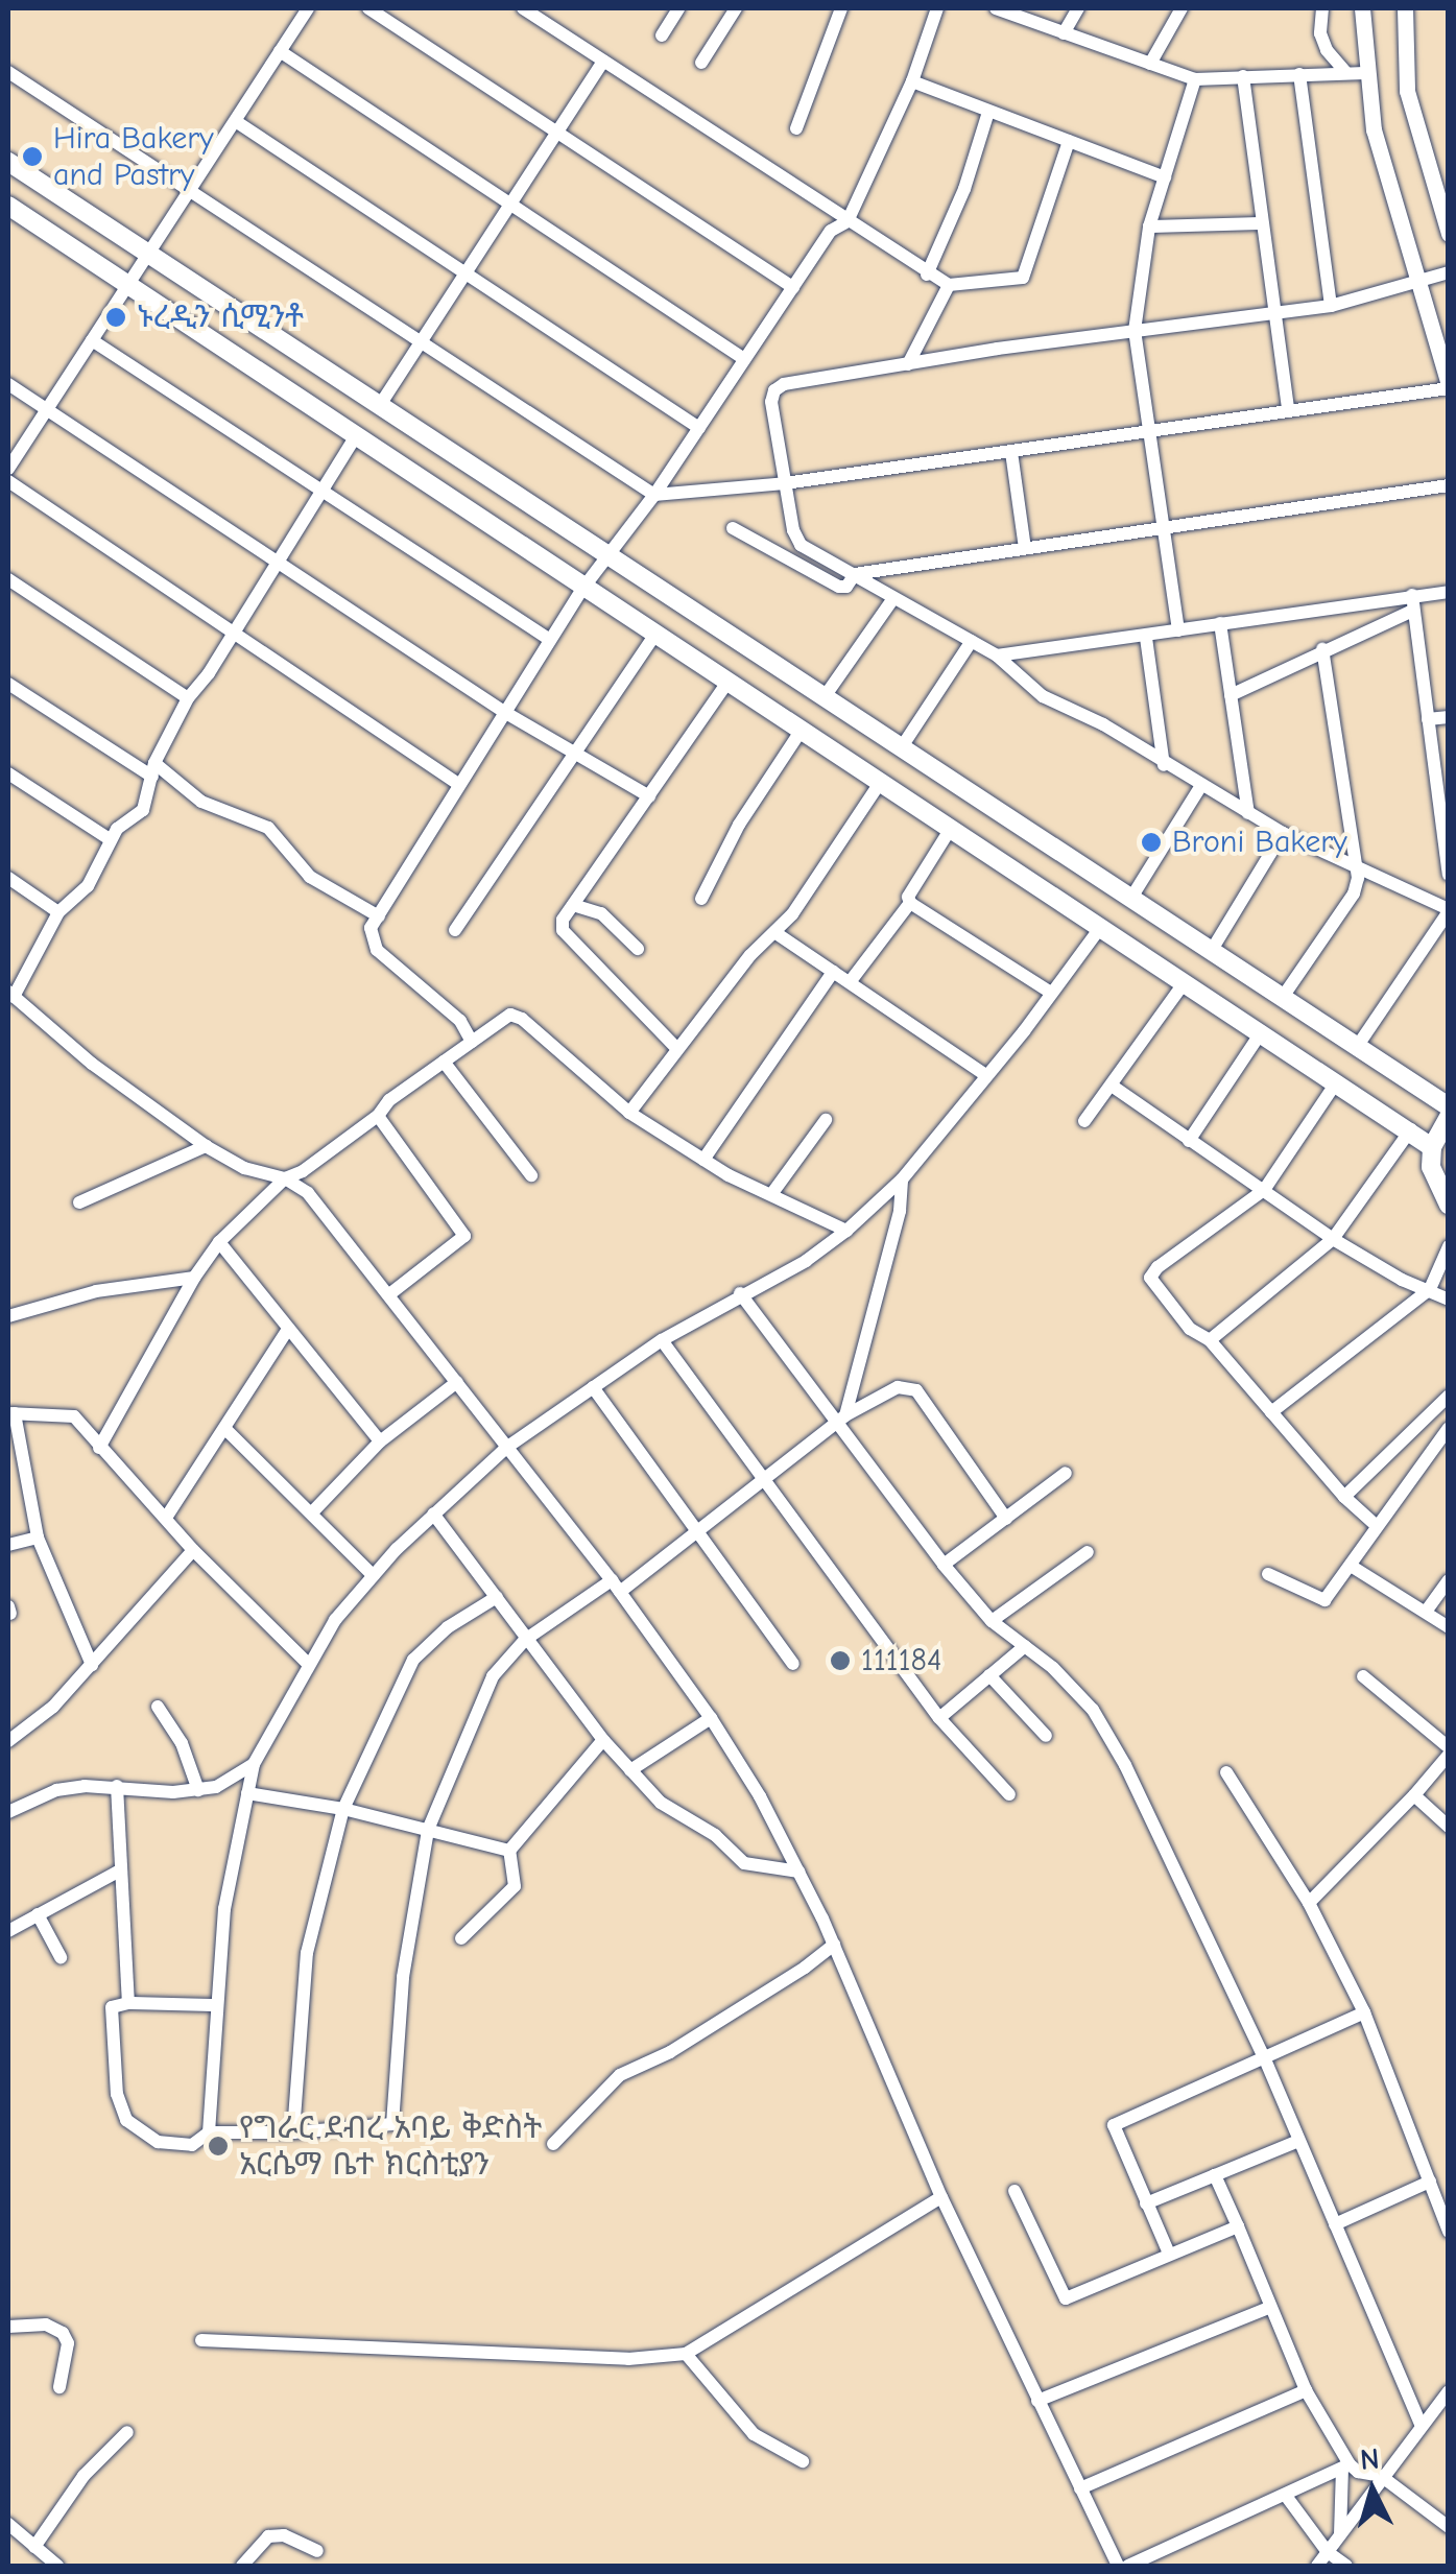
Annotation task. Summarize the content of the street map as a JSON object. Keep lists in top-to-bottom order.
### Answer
{
  "places": [
    "Hira Bakery and Pastry",
    "ኑረዲን ሲሚንቶ",
    "Broni Bakery",
    "111184",
    "የግራር ደብረ አባይ ቅድስት አርሴማ ቤተ ክርስቲያን"
  ],
  "north": "top"
}
